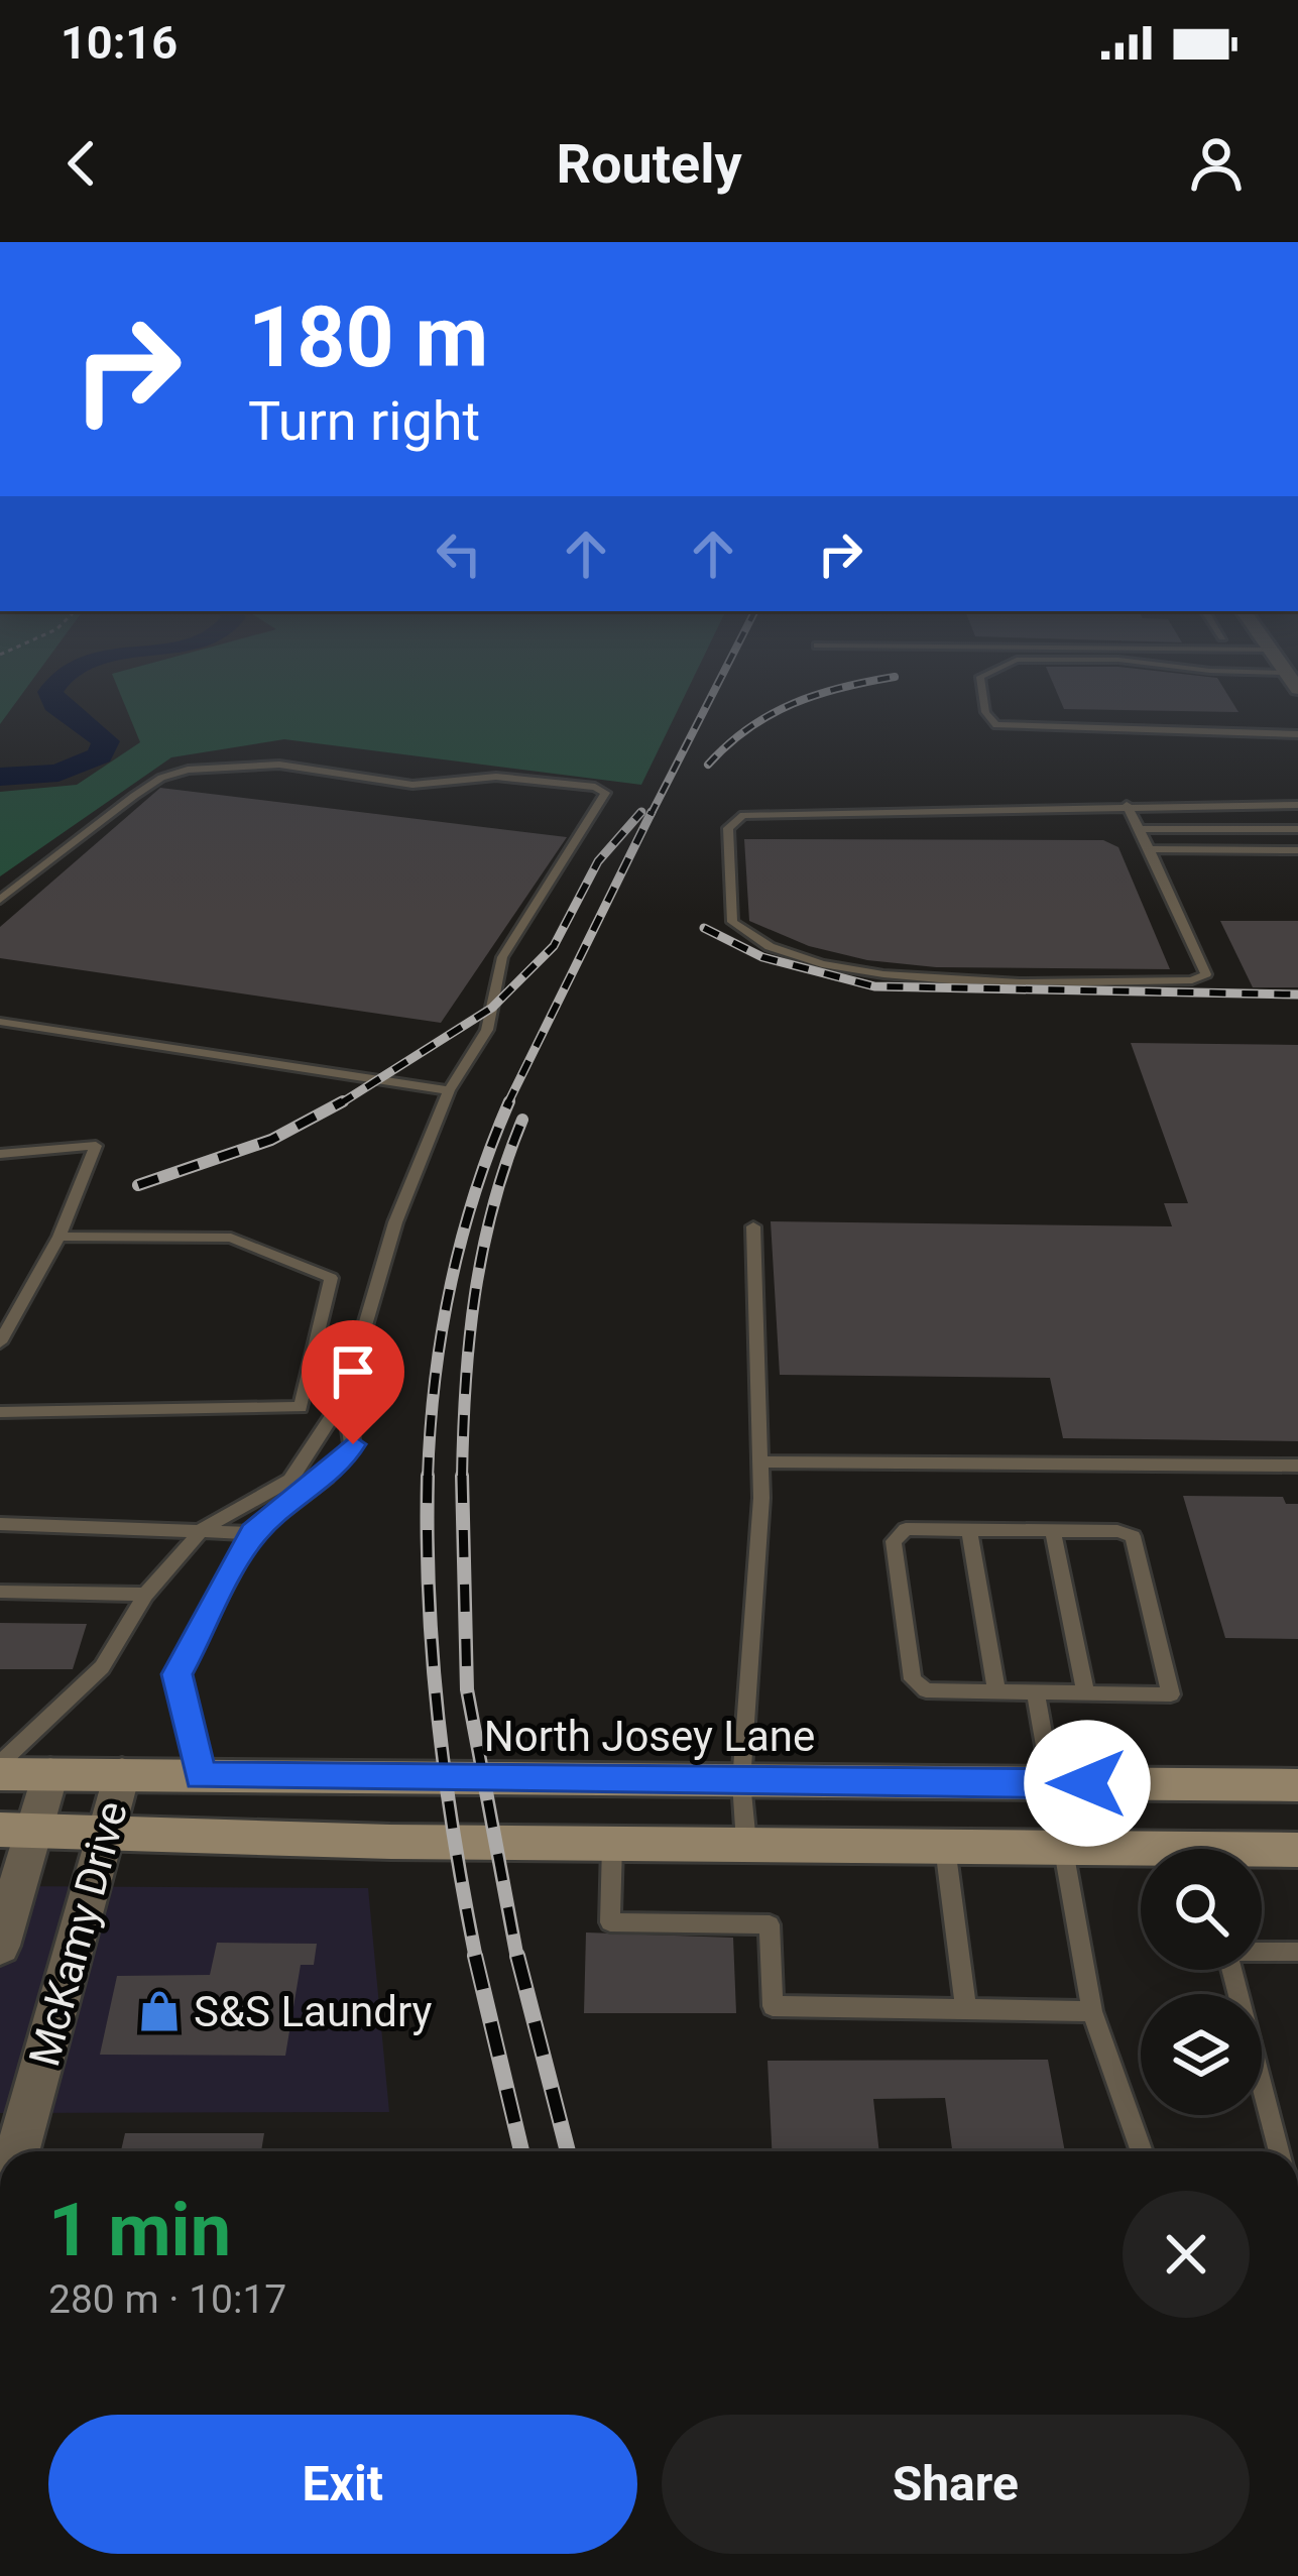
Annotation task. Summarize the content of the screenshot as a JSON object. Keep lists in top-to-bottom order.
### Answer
{
  "streets": {
    "main road": ["North Josey Lane"],
    "street": ["McKamy Drive"]
  },
  "crossings": [
    ["North Josey Lane", "McKamy Drive"]
  ],
  "places": {
    "shop": ["S&S Laundry"]
  },
  "page": {
    "status": "10:16",
    "header": "Routely",
    "turn": ["180 m", "Turn right"],
    "heading": ["1 min", "280 m · 10:17"],
    "buttons": ["Exit", "Share"]
  }
}
